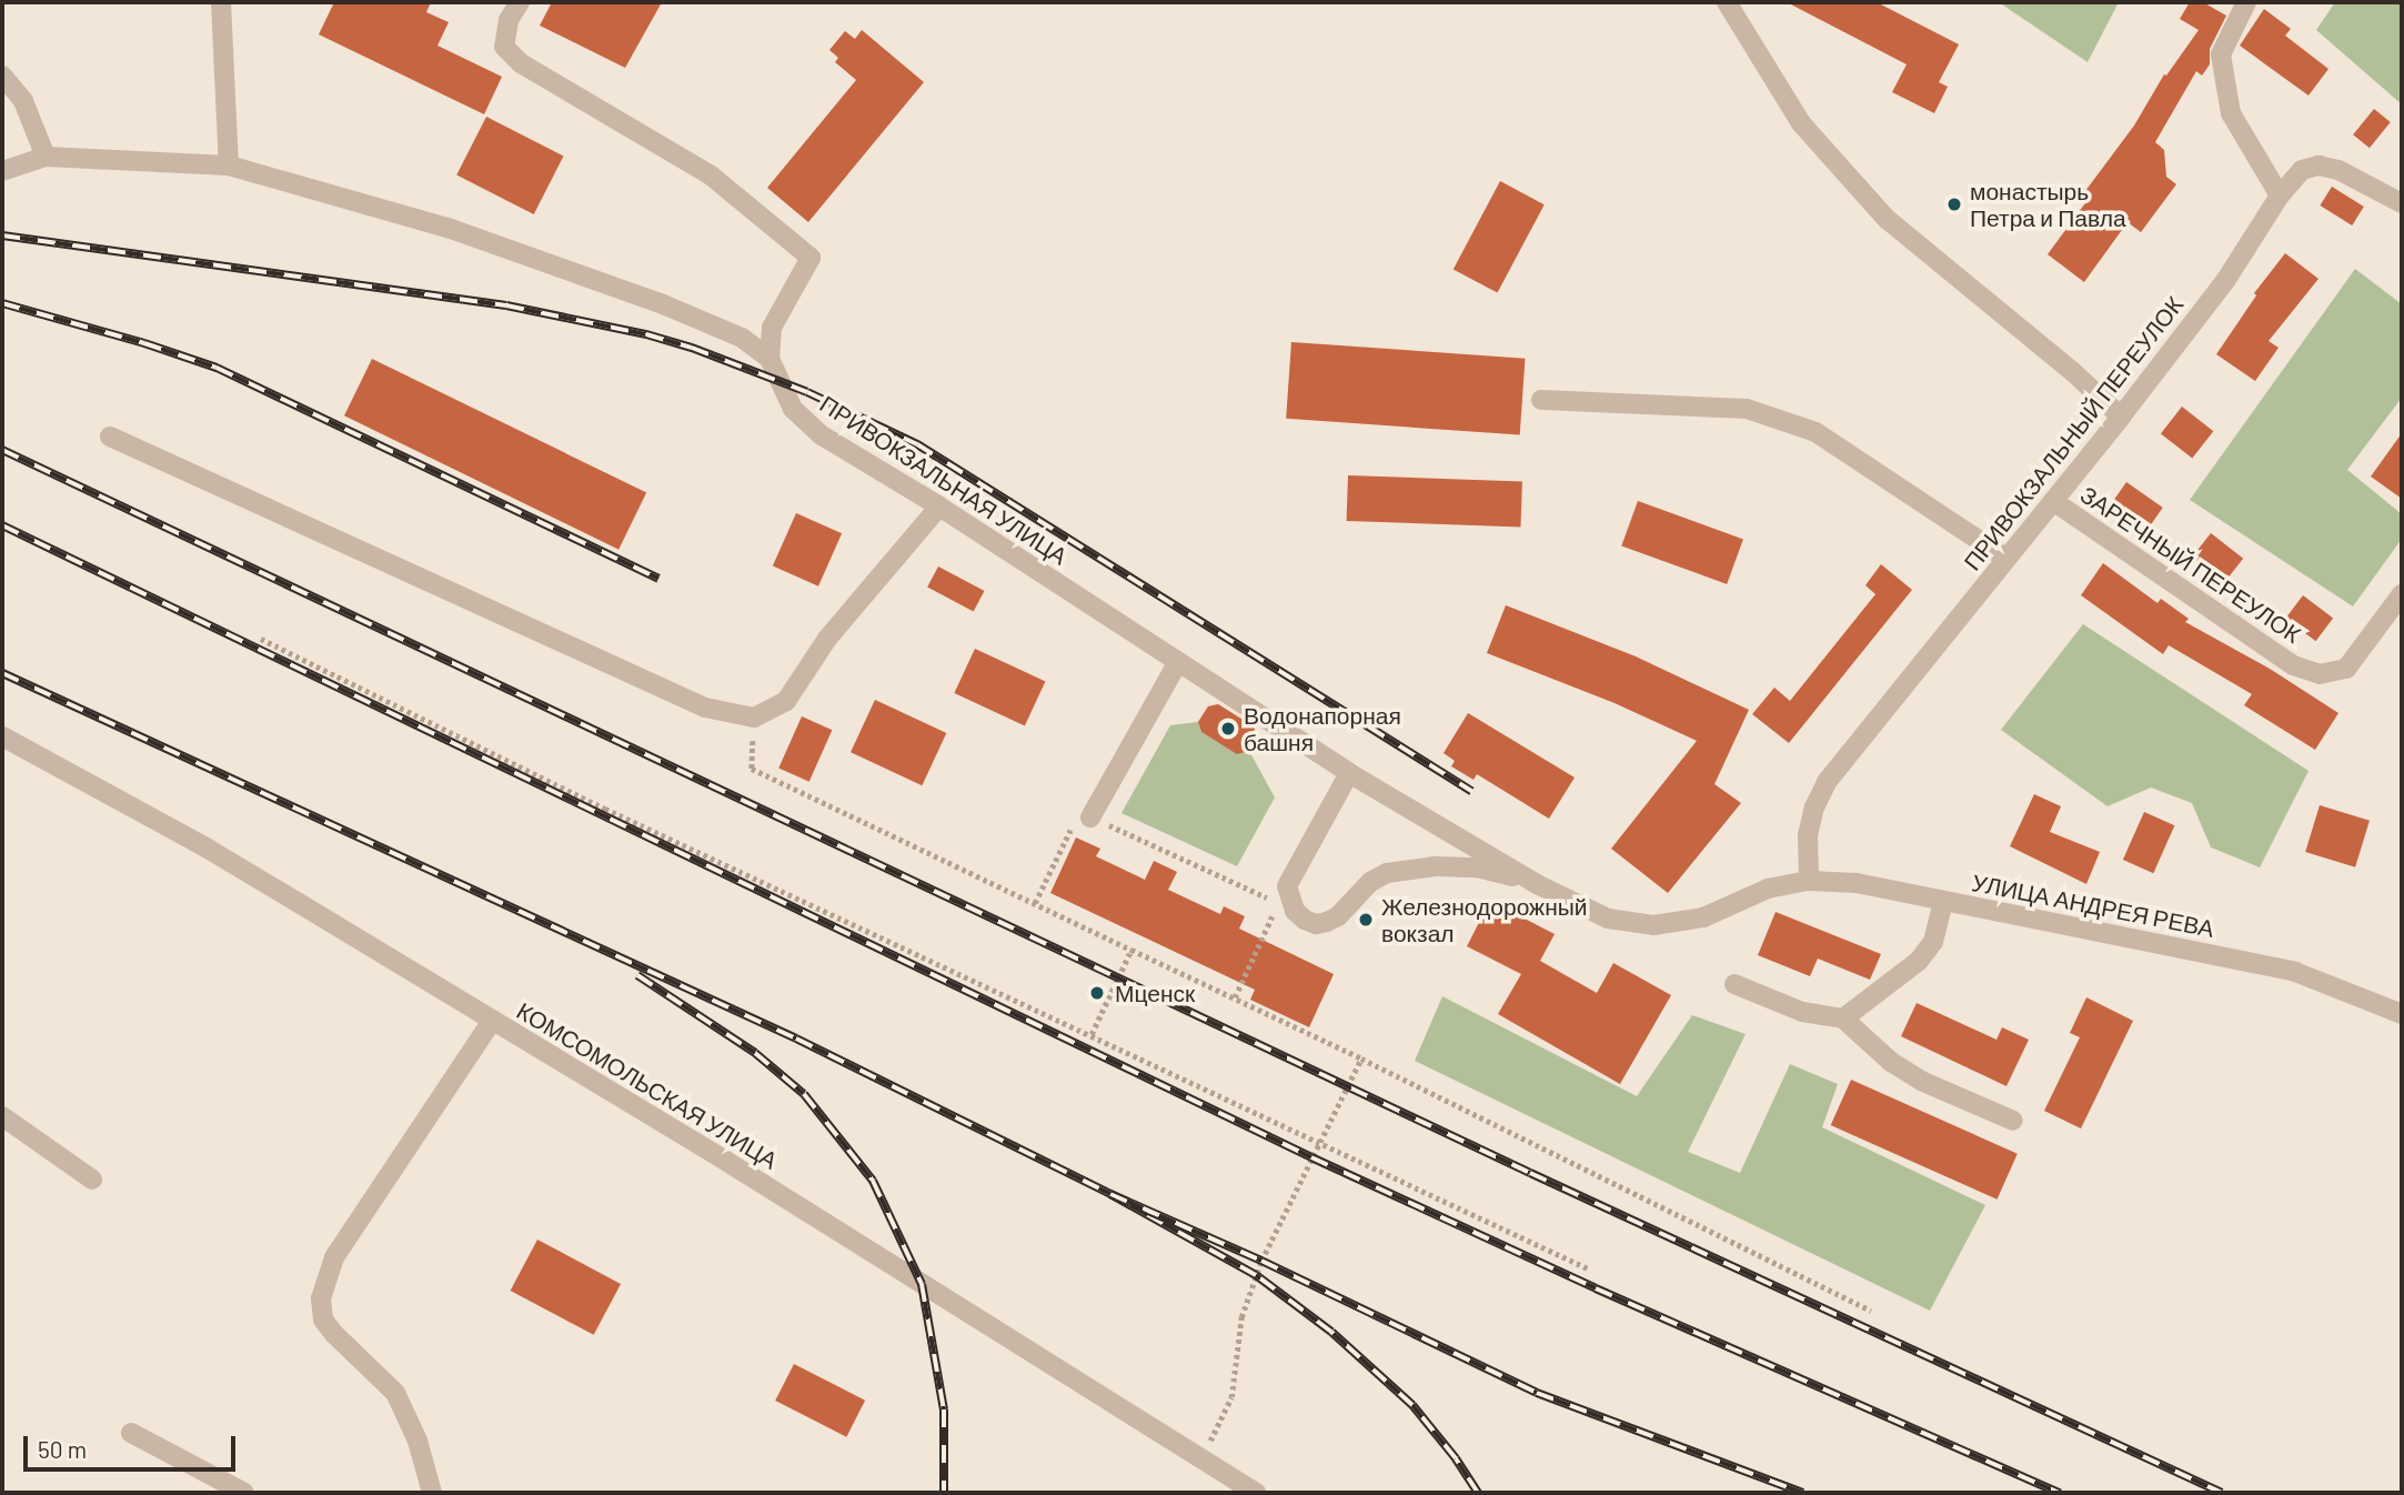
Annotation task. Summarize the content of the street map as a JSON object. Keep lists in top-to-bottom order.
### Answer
{
  "streets": {
    "street": [
      "ПРИВОКЗАЛЬНЫЙ ПЕРЕУЛОК",
      "ПРИВОКЗАЛЬНАЯ УЛИЦА",
      "ЗАРЕЧНЫЙ ПЕРЕУЛОК",
      "УЛИЦА АНДРЕЯ РЕВА",
      "КОМСОМОЛЬСКАЯ УЛИЦА"
    ]
  },
  "crossings": [
    ["ПРИВОКЗАЛЬНЫЙ ПЕРЕУЛОК", "ЗАРЕЧНЫЙ ПЕРЕУЛОК"],
    ["ПРИВОКЗАЛЬНЫЙ ПЕРЕУЛОК", "УЛИЦА АНДРЕЯ РЕВА"],
    ["ПРИВОКЗАЛЬНАЯ УЛИЦА", "УЛИЦА АНДРЕЯ РЕВА"]
  ],
  "places": [
    "монастырь Петра и Павла",
    "Водонапорная башня",
    "Железнодорожный вокзал",
    "Мценск"
  ],
  "scale_bar": "50 m"
}
